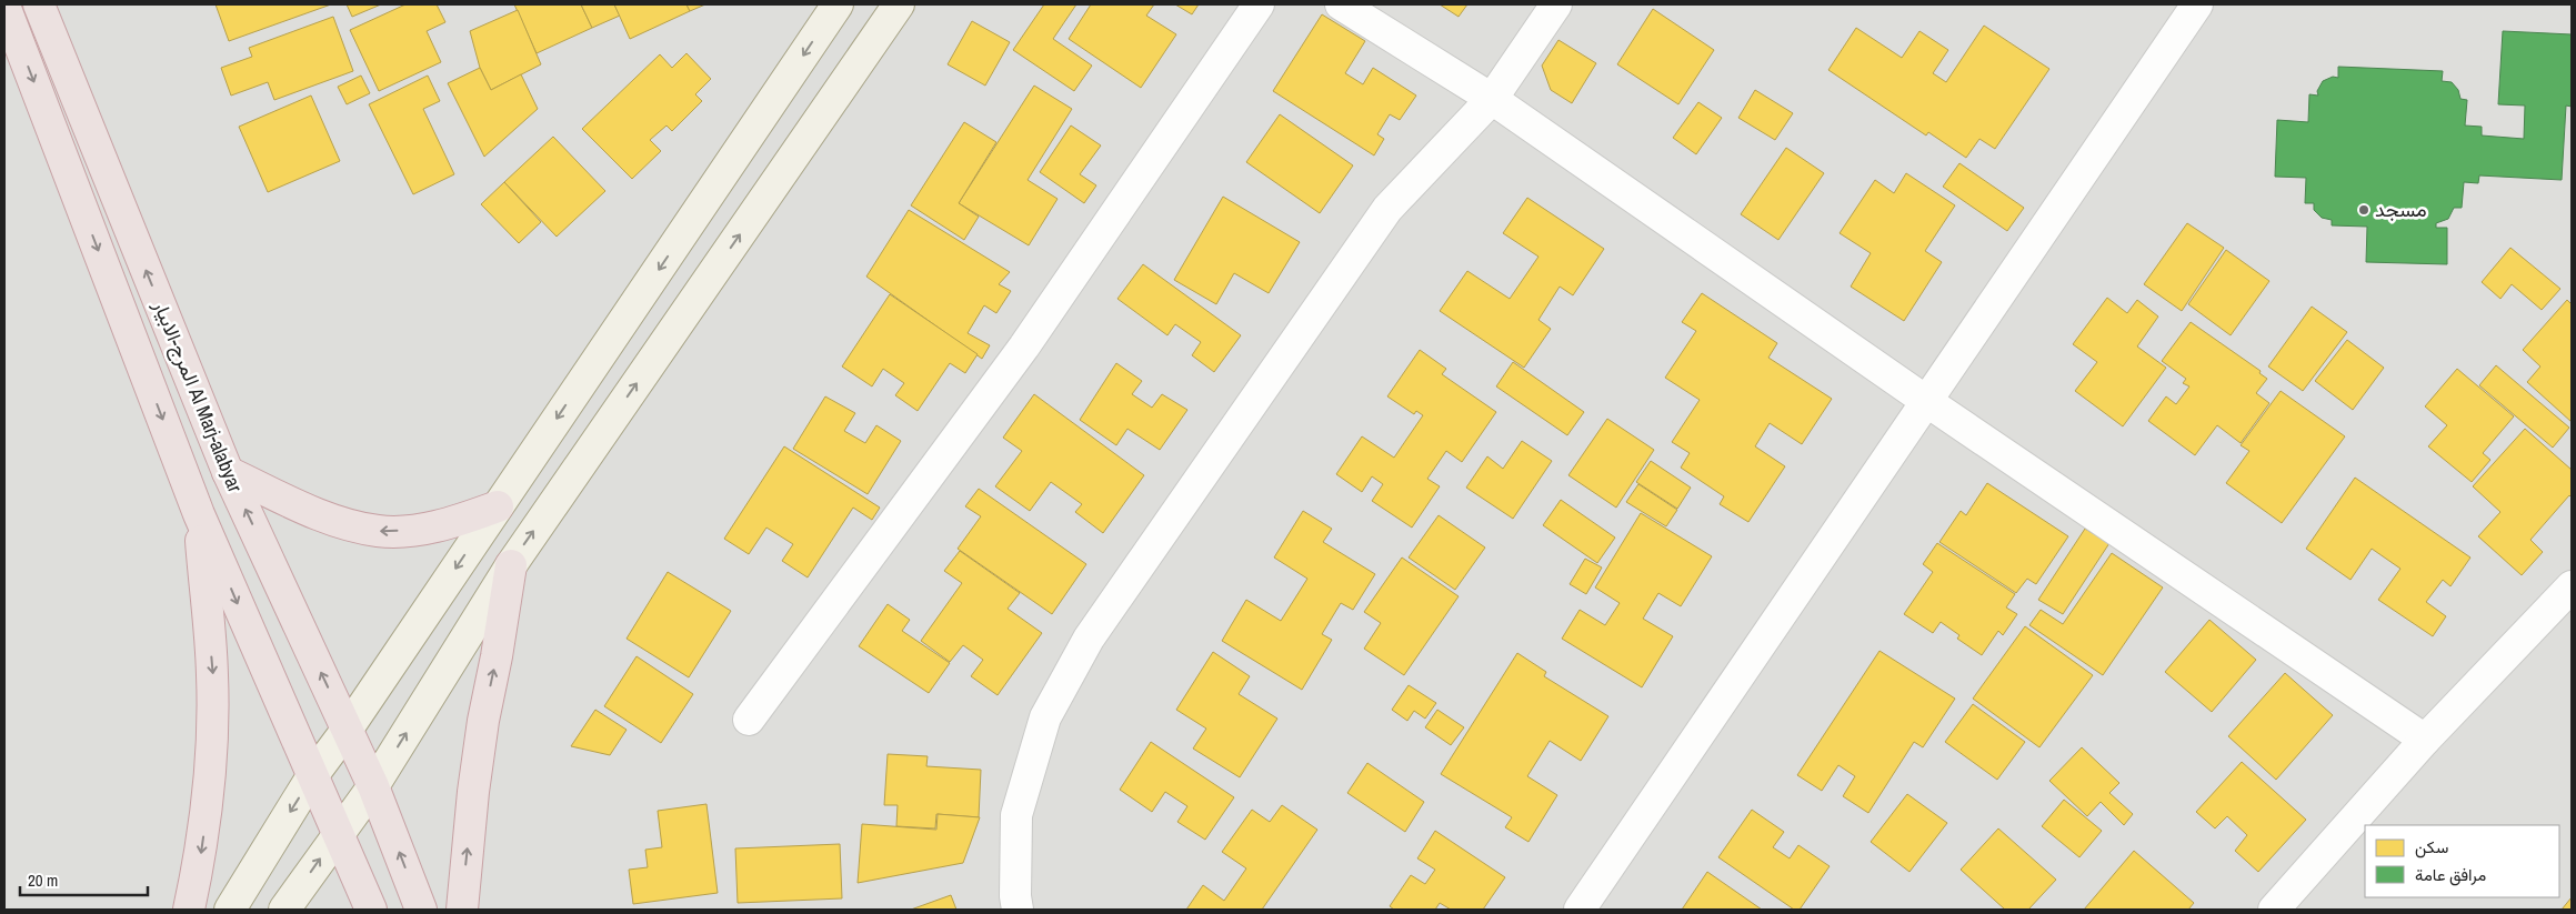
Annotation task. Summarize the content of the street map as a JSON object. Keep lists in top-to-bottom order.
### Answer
{
  "streets": {
    "highway": ["المرج-الابيار Al Marj-alabyar"]
  },
  "places": ["مسجد"],
  "legend": ["سكن", "مرافق عامة"],
  "scale_bar": "20 m"
}
